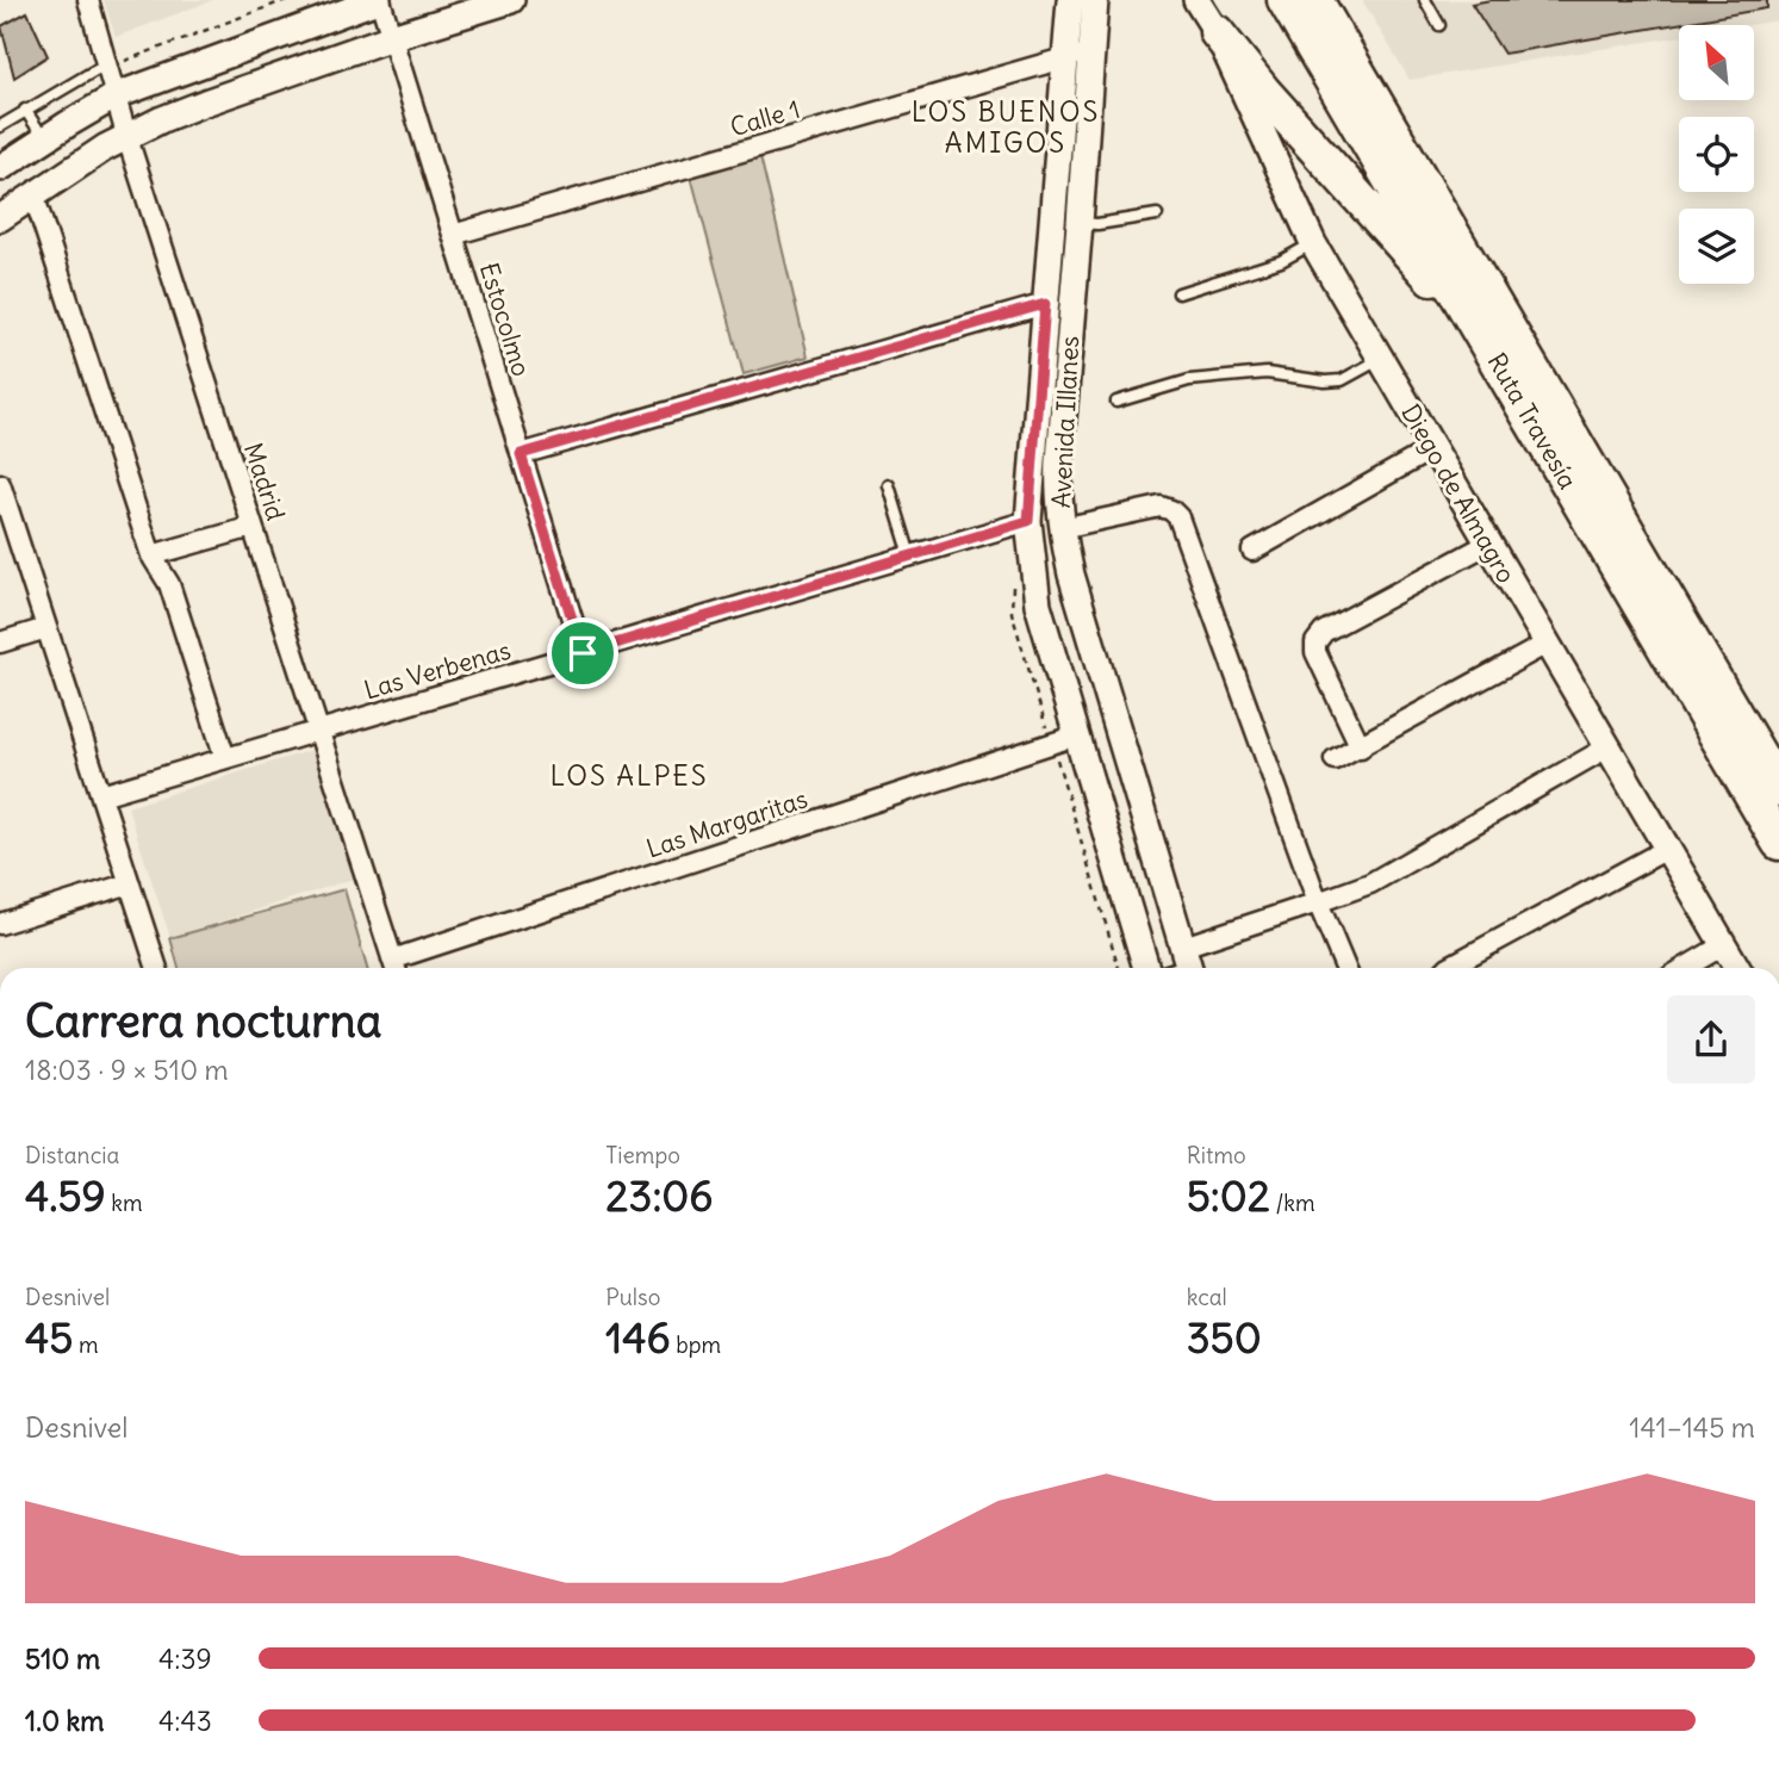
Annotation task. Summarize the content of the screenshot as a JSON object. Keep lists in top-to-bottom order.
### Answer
{
  "streets": {
    "highway": ["Ruta Travesía"],
    "main road": ["Avenida Illanes", "Diego de Almagro"],
    "street": [
      "Calle 1",
      "Estocolmo",
      "Madrid",
      "Las Verbenas",
      "Las Margaritas"
    ]
  },
  "crossings": [
    ["Calle 1", "Estocolmo"],
    ["Calle 1", "Avenida Illanes"],
    ["Estocolmo", "Las Verbenas"],
    ["Avenida Illanes", "Las Verbenas"],
    ["Avenida Illanes", "Las Margaritas"],
    ["Madrid", "Las Verbenas"],
    ["Madrid", "Las Margaritas"]
  ],
  "districts": ["LOS BUENOS AMIGOS", "LOS ALPES"],
  "north": "top left",
  "page": {
    "heading": ["Carrera nocturna", "18:03 · 9 × 510 m"],
    "stats": [
      ["Distancia", "4.59 km"],
      ["Tiempo", "23:06"],
      ["Ritmo", "5:02 /km"],
      ["Desnivel", "45 m"],
      ["Pulso", "146 bpm"],
      ["kcal", "350"]
    ],
    "chart": ["Desnivel", "141–145 m"],
    "list": [
      {
        "name": "510 m",
        "note": "4:39"
      },
      {
        "name": "1.0 km",
        "note": "4:43"
      }
    ]
  }
}
